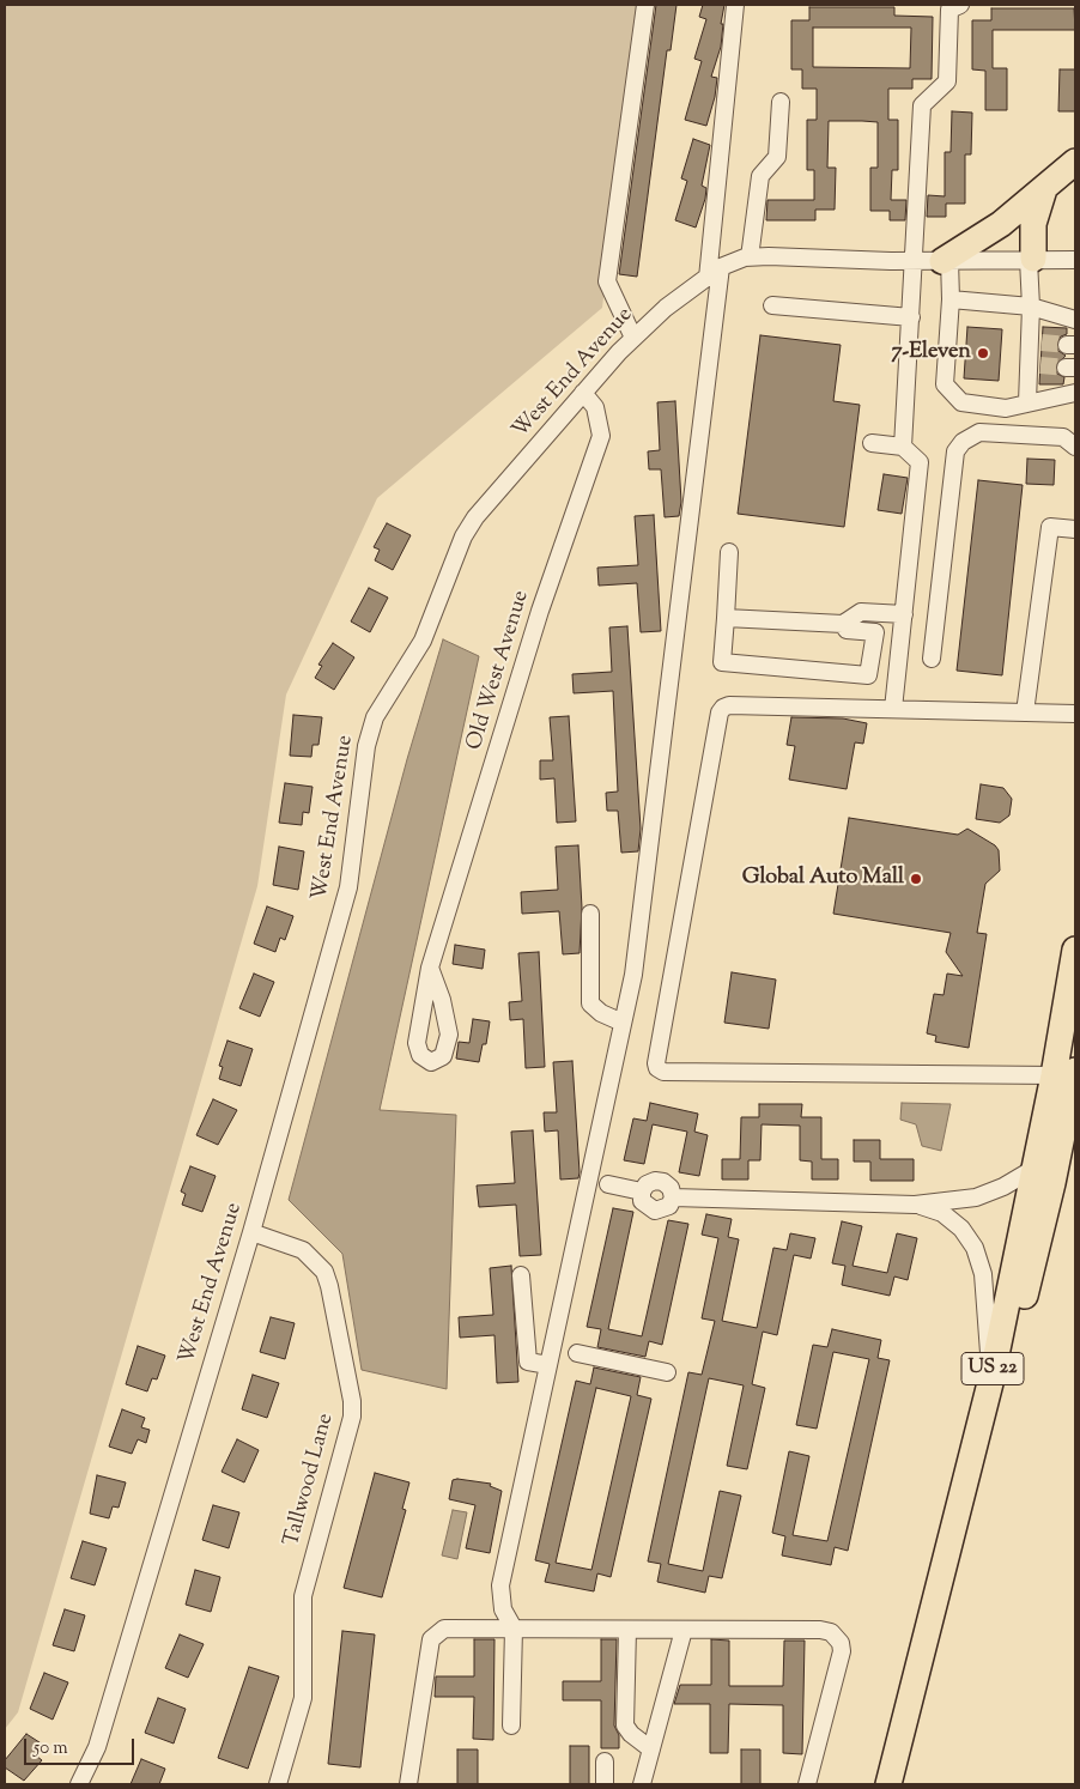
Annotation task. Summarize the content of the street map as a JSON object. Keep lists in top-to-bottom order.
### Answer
{
  "streets": {
    "highway": ["US 22"],
    "street": ["West End Avenue", "Old West Avenue", "Tallwood Lane"]
  },
  "crossings": [
    ["West End Avenue", "Old West Avenue"],
    ["West End Avenue", "Tallwood Lane"]
  ],
  "places": ["7-Eleven", "Global Auto Mall"],
  "scale_bar": "50 m"
}
